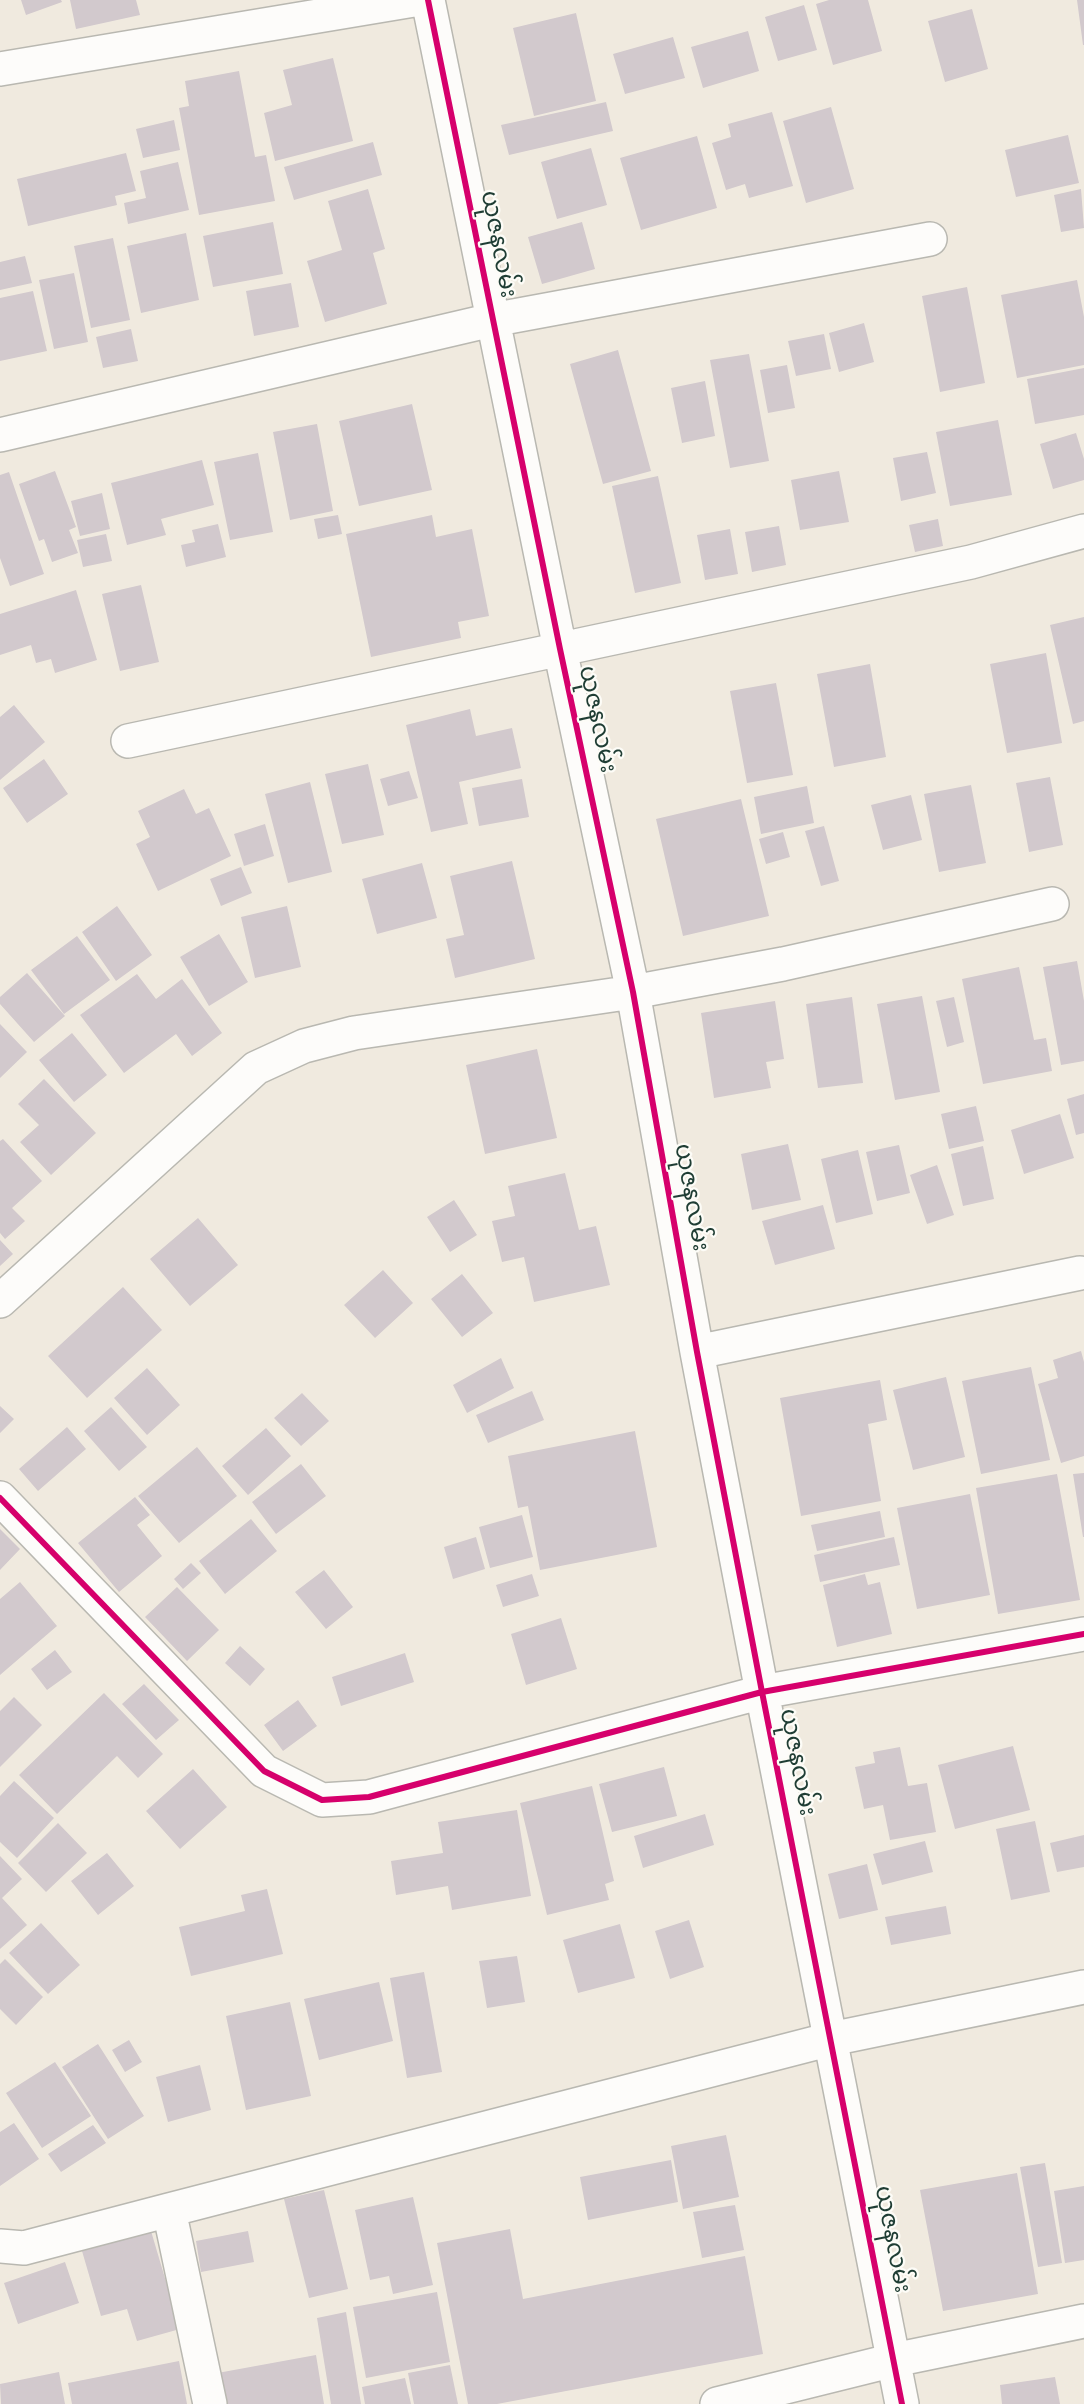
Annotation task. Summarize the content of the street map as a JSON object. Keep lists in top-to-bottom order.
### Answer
{
  "streets": {
    "street": ["ယုဇနလမ်း"]
  }
}
